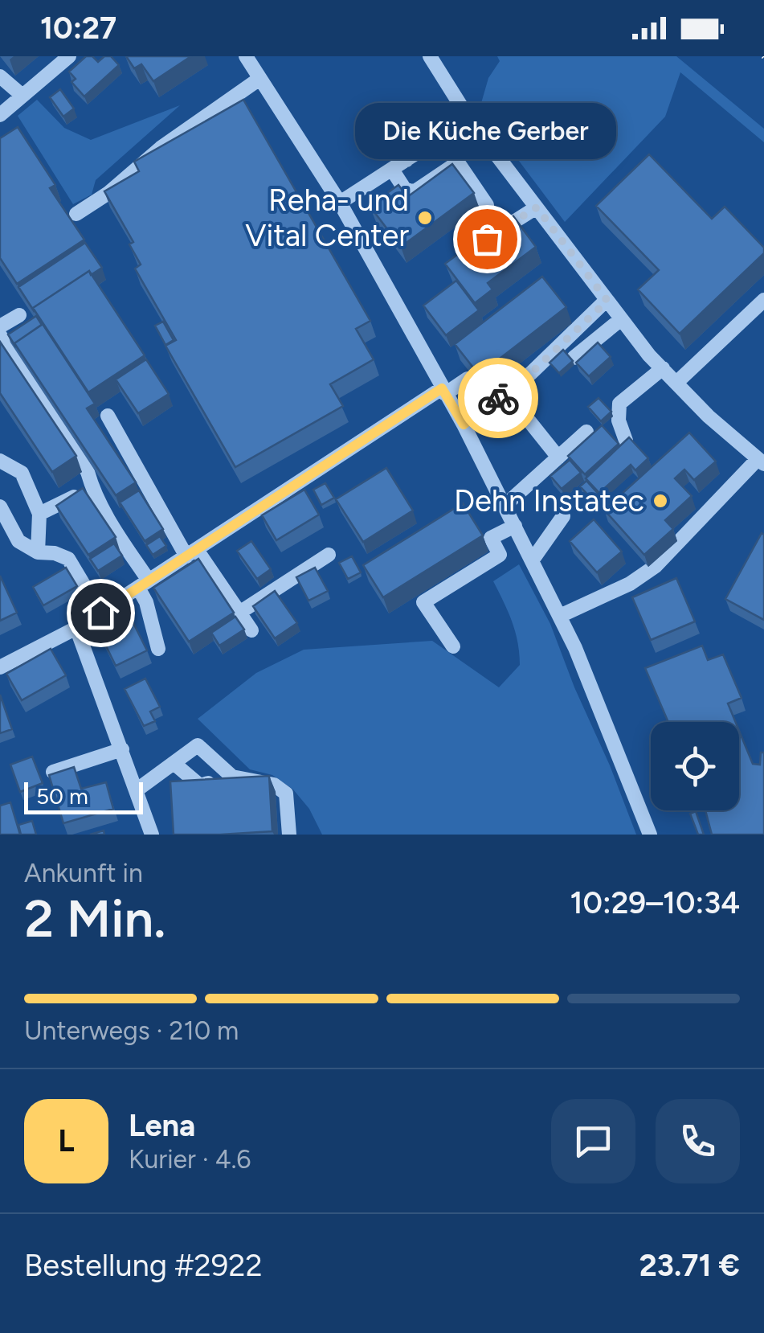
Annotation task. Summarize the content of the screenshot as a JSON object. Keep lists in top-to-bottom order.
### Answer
{
  "places": ["Reha- und Vital Center", "Die Küche Gerber", "Dehn Instatec"],
  "scale_bar": "50 m",
  "page": {
    "status": "10:27",
    "bubble": "Die Küche Gerber",
    "scale": "50 m",
    "heading": ["2 Min.", "Ankunft in", "10:29–10:34"],
    "panel": [
      "Lena",
      "Kurier · 4.6",
      "Bestellung #2922",
      "23.71 €"
    ],
    "bar": "Unterwegs · 210 m",
    "round": "L"
  }
}
